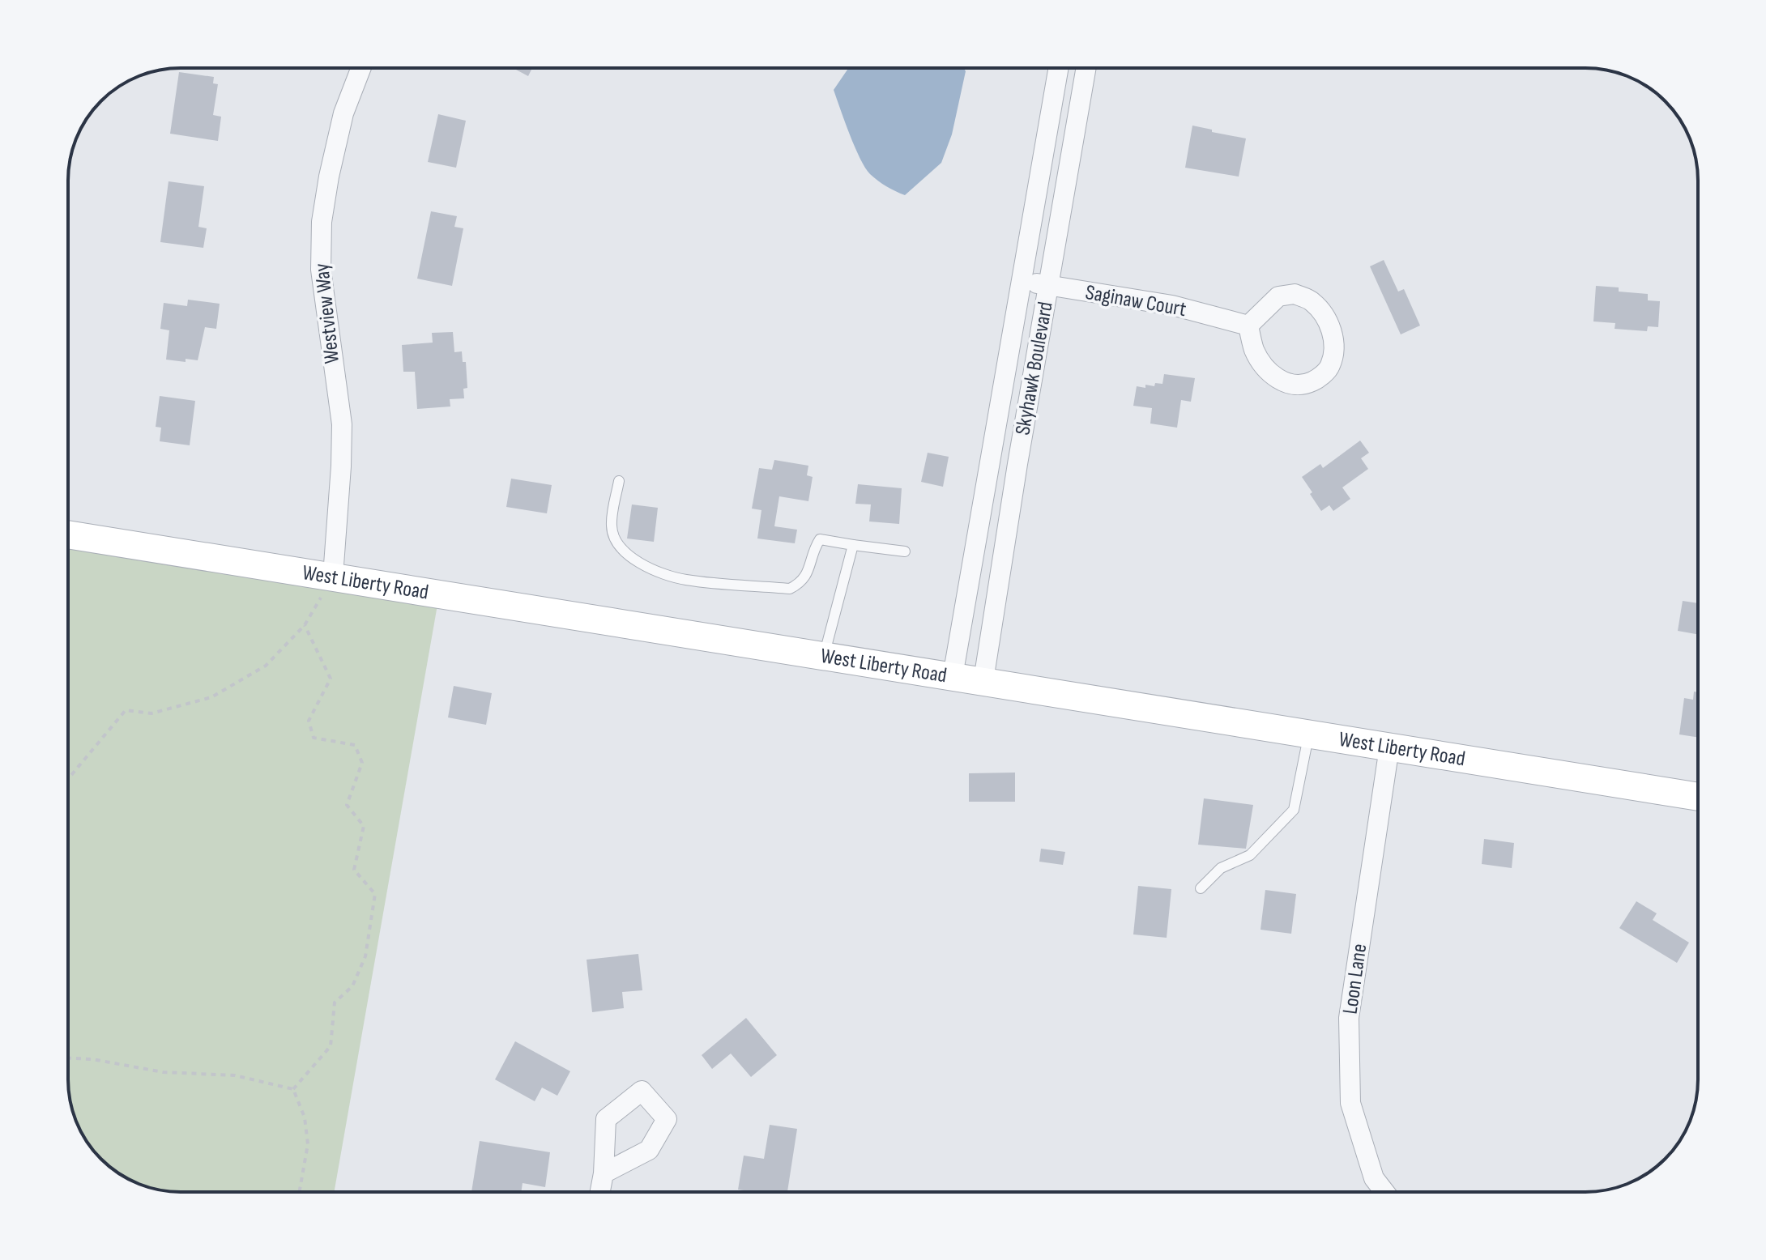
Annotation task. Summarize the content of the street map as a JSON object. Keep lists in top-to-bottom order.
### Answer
{
  "streets": {
    "main road": ["West Liberty Road"],
    "street": [
      "Saginaw Court",
      "Westview Way",
      "Skyhawk Boulevard",
      "Loon Lane"
    ]
  },
  "crossings": [
    ["Saginaw Court", "Skyhawk Boulevard"],
    ["Westview Way", "West Liberty Road"],
    ["Skyhawk Boulevard", "West Liberty Road"],
    ["West Liberty Road", "Loon Lane"]
  ]
}
